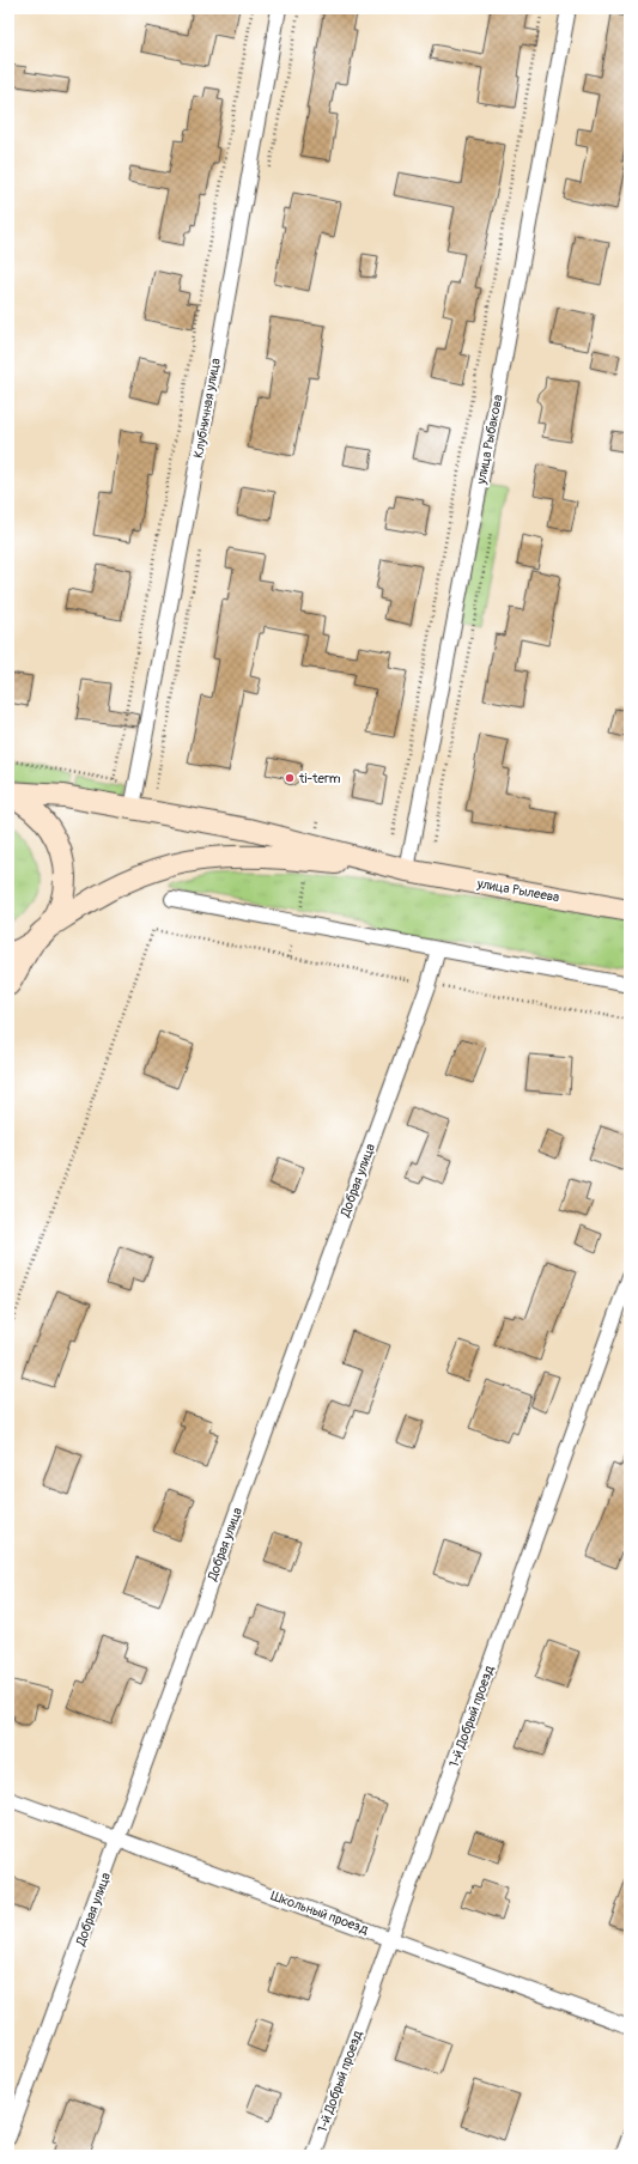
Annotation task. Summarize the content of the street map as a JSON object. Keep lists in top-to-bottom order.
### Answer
{
  "streets": {
    "street": [
      "Клубничная улица",
      "улица Рыбакова",
      "улица Рылеева",
      "Добрая улица",
      "1-й Добрый проезд",
      "Школьный проезд"
    ]
  },
  "crossings": [
    ["Клубничная улица", "улица Рылеева"],
    ["улица Рыбакова", "улица Рылеева"],
    ["Добрая улица", "Школьный проезд"],
    ["1-й Добрый проезд", "Школьный проезд"]
  ],
  "places": ["ti-term"]
}
